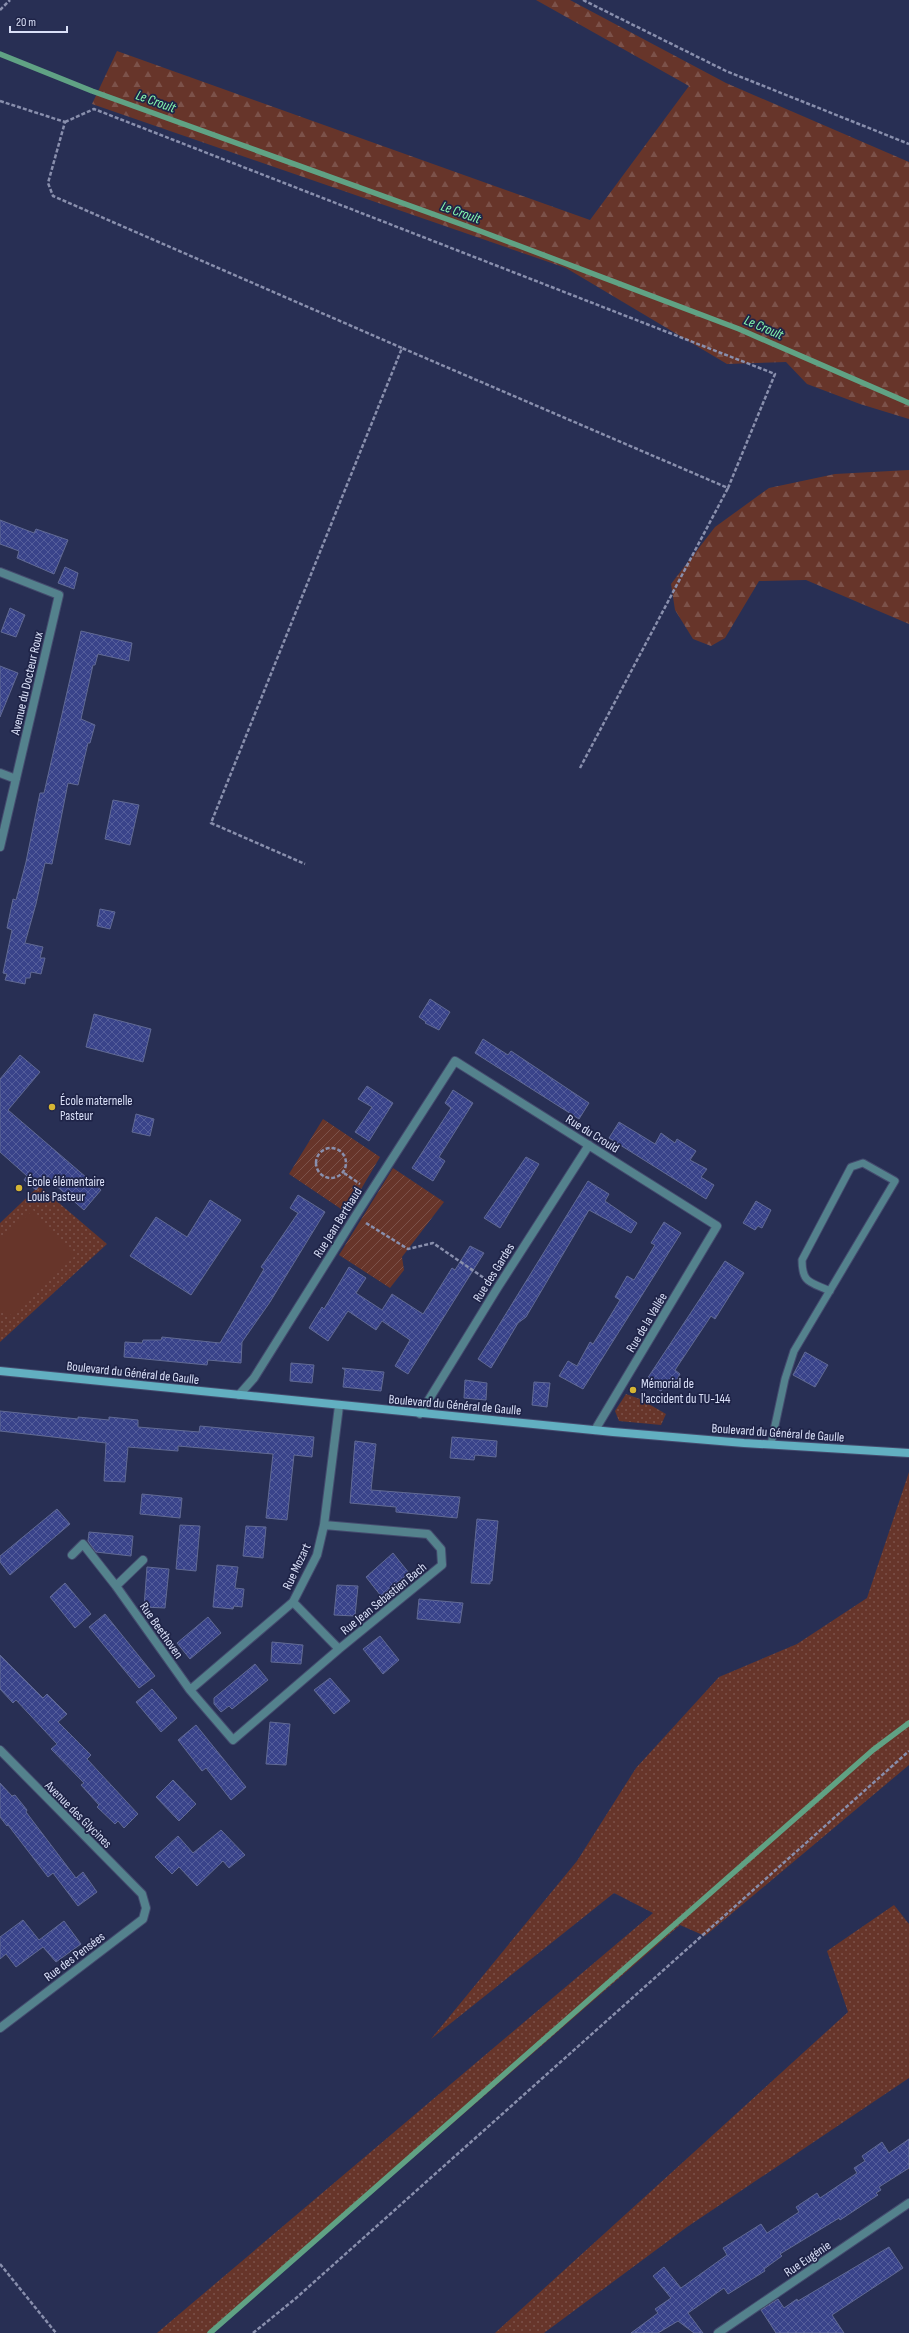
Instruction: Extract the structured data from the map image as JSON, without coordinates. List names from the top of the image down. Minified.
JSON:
{"streets":{"street":["Avenue du Docteur Roux","Rue du Crould","Rue Jean Berthaud","Rue des Gardes","Rue de la Vallée","Boulevard du Général de Gaulle","Rue Mozart","Rue Jean Sebastien Bach","Rue Beethoven","Avenue des Glycines","Rue des Pensées","Rue Eugénie"]},"crossings":[["Rue du Crould","Rue Jean Berthaud"],["Rue du Crould","Rue des Gardes"],["Rue du Crould","Rue de la Vallée"],["Rue Jean Berthaud","Boulevard du Général de Gaulle"],["Rue des Gardes","Boulevard du Général de Gaulle"],["Rue de la Vallée","Boulevard du Général de Gaulle"],["Boulevard du Général de Gaulle","Rue Mozart"],["Rue Mozart","Rue Jean Sebastien Bach"],["Rue Mozart","Rue Beethoven"],["Rue Jean Sebastien Bach","Rue Beethoven"],["Avenue des Glycines","Rue des Pensées"]],"water":["Le Croult"],"places":["École maternelle Pasteur","École élémentaire Louis Pasteur","Mémorial de l'accident du TU-144"],"scale_bar":"20 m"}
